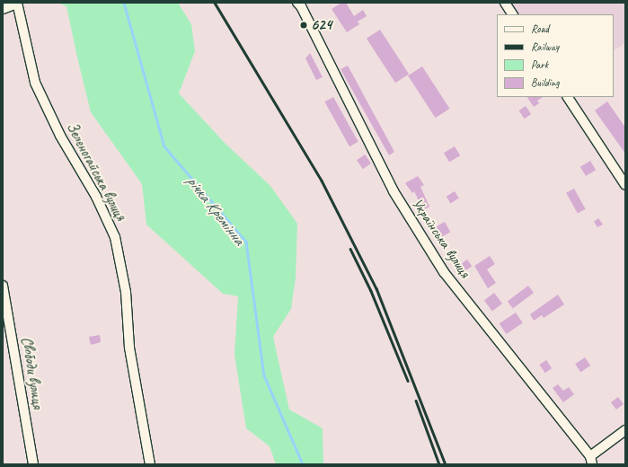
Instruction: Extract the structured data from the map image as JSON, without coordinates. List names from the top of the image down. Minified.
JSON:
{"streets":{"street":["Зеленогайська вулиця","Українська вулиця","Свободи вулиця"]},"water":["річка Кремінна"],"places":["624"],"legend":["Road","Railway","Park","Building"]}
